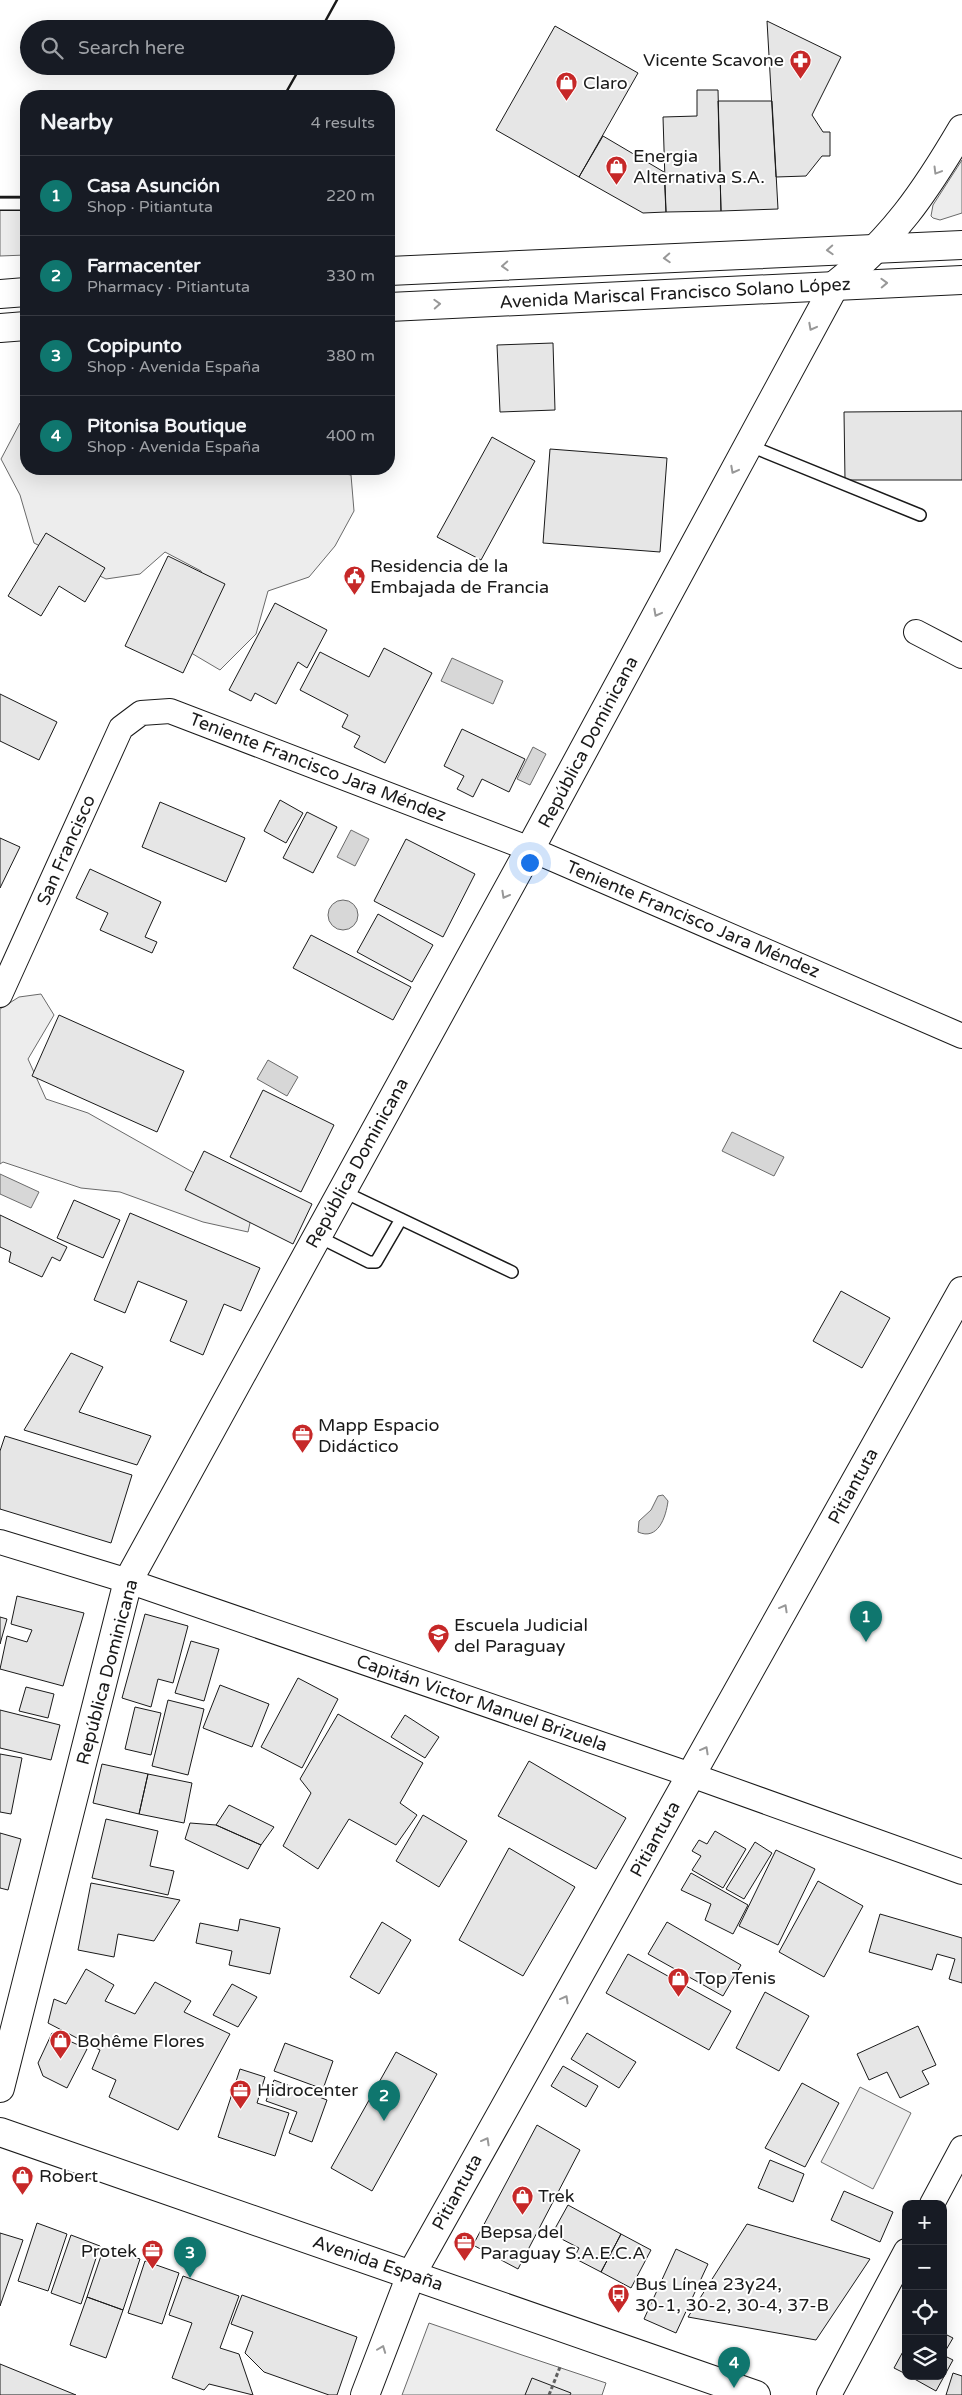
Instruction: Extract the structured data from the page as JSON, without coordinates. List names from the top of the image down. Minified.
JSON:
{"streets":{"main road":["Avenida Mariscal Francisco Solano López","República Dominicana","Pitiantuta","Avenida España"],"street":["Teniente Francisco Jara Méndez","San Francisco","Capitán Victor Manuel Brizuela"]},"crossings":[["Avenida Mariscal Francisco Solano López","República Dominicana"],["República Dominicana","Teniente Francisco Jara Méndez"],["República Dominicana","Capitán Victor Manuel Brizuela"],["Teniente Francisco Jara Méndez","San Francisco"],["Pitiantuta","Capitán Victor Manuel Brizuela"],["Pitiantuta","Avenida España"]],"one_way":["República Dominicana","Pitiantuta"],"places":{"pharmacy":["Vicente Scavone"],"shop":["Claro","Energia Alternativa S.A.","Top Tenis","Bohême Flores","Robert","Trek"],"public building":["Residencia de la Embajada de Francia"],"office":["Mapp Espacio Didáctico","Hidrocenter","Bepsa del Paraguay S.A.E.C.A","Protek"],"school or university":["Escuela Judicial del Paraguay"],"bus stop":["Bus Línea 23y24, 30-1, 30-2, 30-4, 37-B"]},"page":{"search":"Search here","heading":["Nearby","4 results"],"list":[{"mark":"1","name":"Casa Asunción","note":"Shop · Pitiantuta","value":"220 m"},{"mark":"2","name":"Farmacenter","note":"Pharmacy · Pitiantuta","value":"330 m"},{"mark":"3","name":"Copipunto","note":"Shop · Avenida España","value":"380 m"},{"mark":"4","name":"Pitonisa Boutique","note":"Shop · Avenida España","value":"400 m"}],"pins":["1","2","3","4"],"map_buttons":["+","−"]}}
